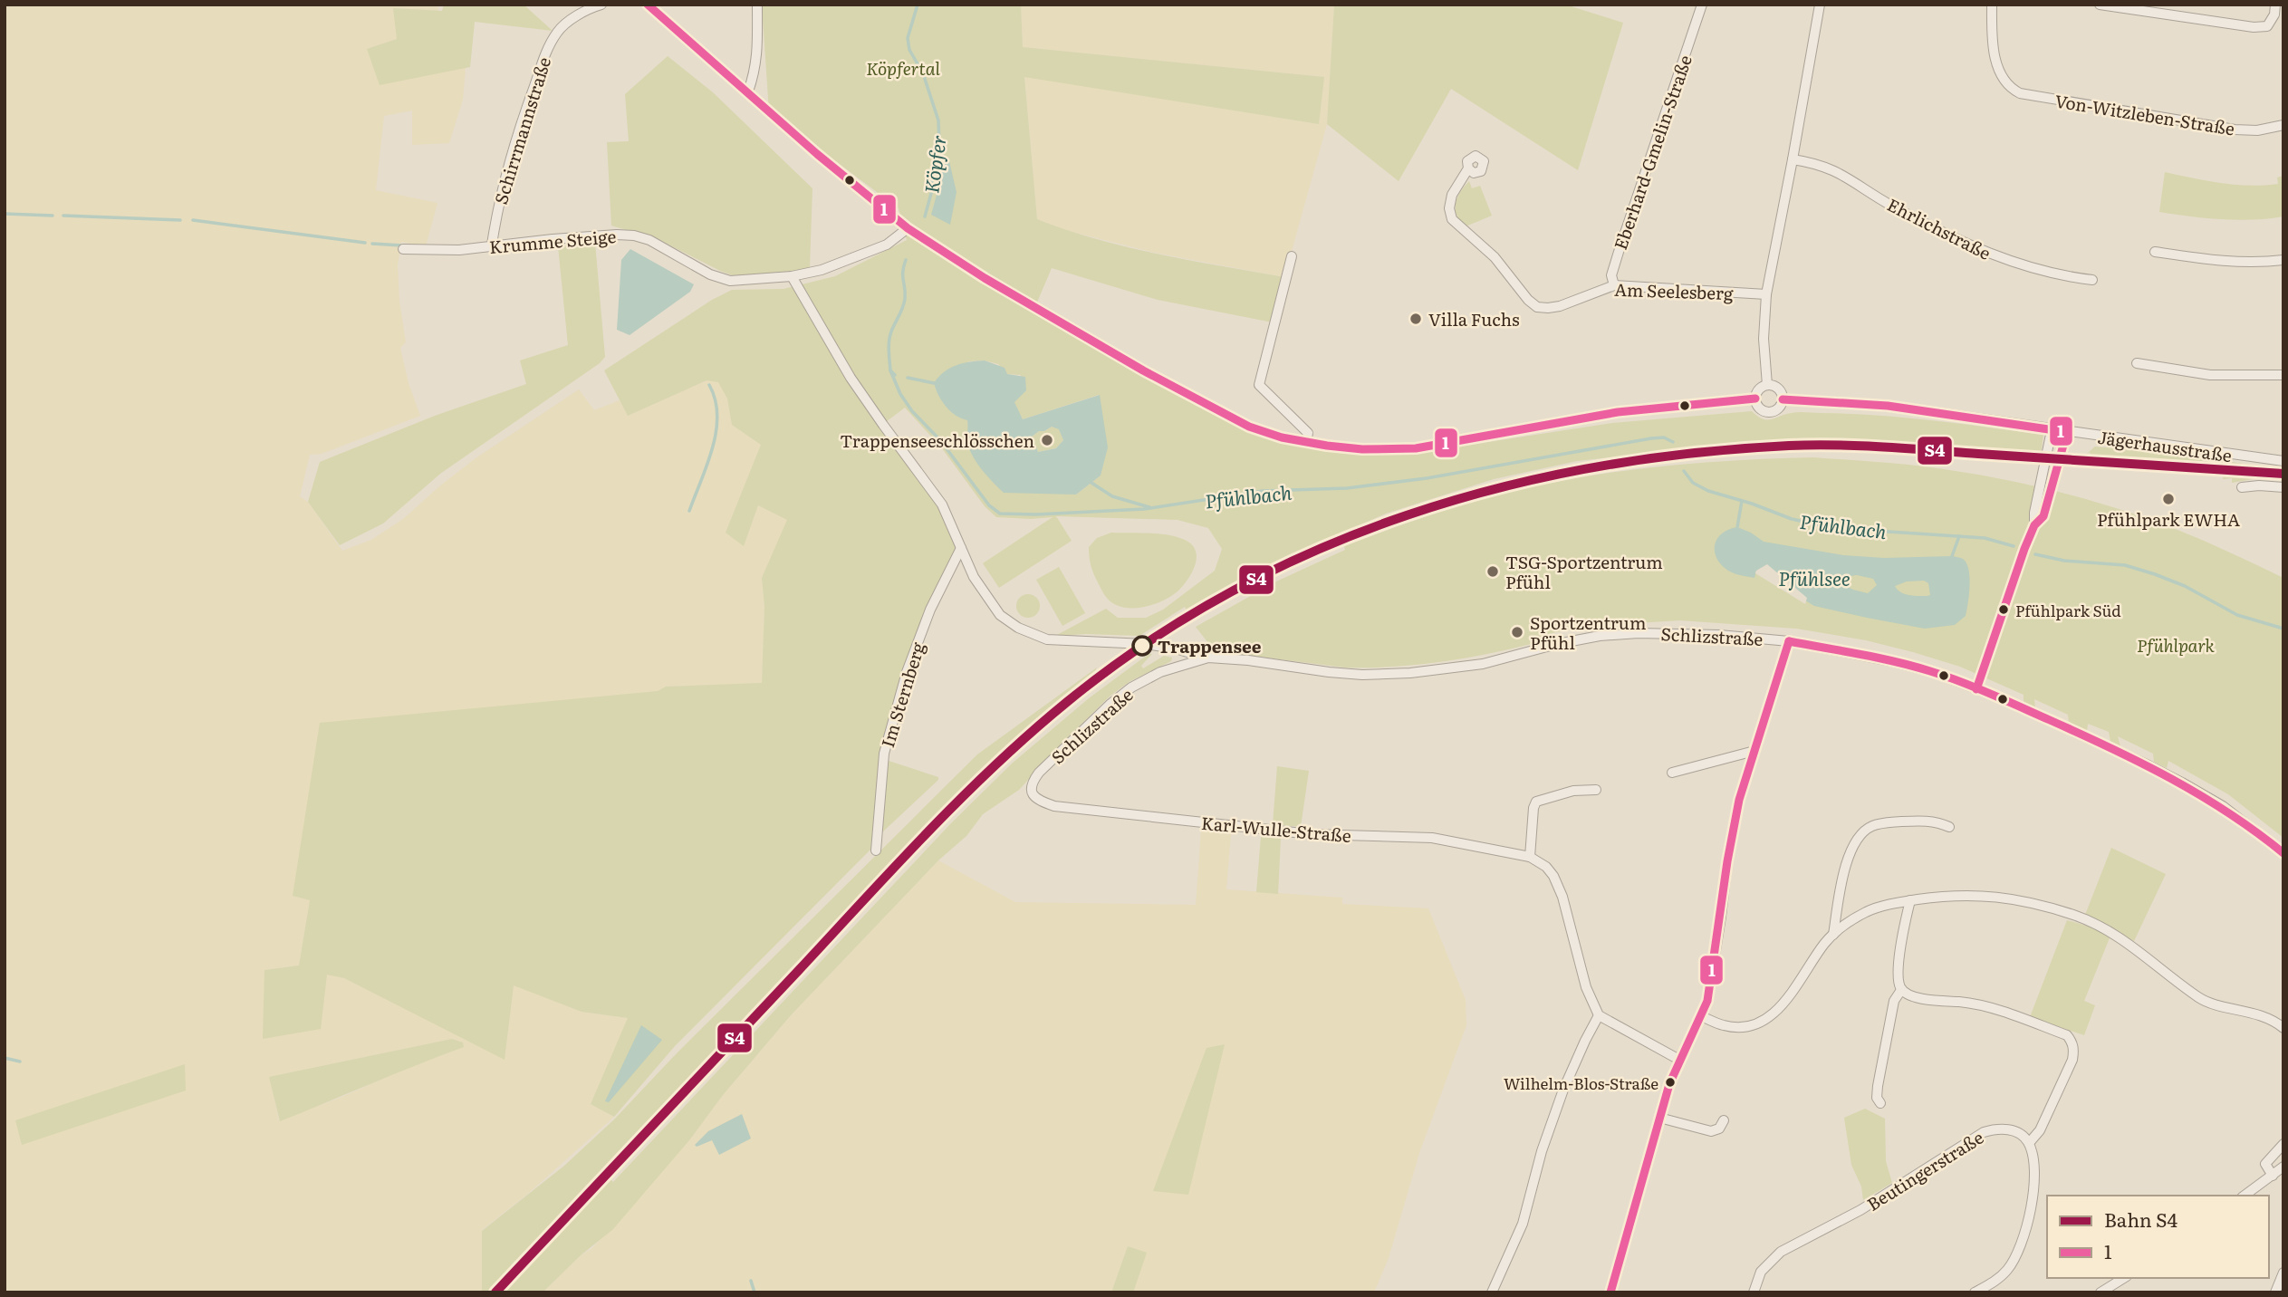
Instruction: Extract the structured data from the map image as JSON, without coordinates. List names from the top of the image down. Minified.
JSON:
{"streets":{"street":["Von-Witzleben-Straße","Schirrmannstraße","Eberhard-Gmelin-Straße","Ehrlichstraße","Krumme Steige","Am Seelesberg","Jägerhausstraße","Schlizstraße","Im Sternberg","Karl-Wulle-Straße","Beutingerstraße"]},"crossings":[["Schirrmannstraße","Krumme Steige"],["Eberhard-Gmelin-Straße","Am Seelesberg"],["Schlizstraße","Karl-Wulle-Straße"]],"water":["Köpfer","Pfühlbach","Pfühlsee"],"parks":["Köpfertal","Pfühlpark"],"places":["Villa Fuchs","Trappenseeschlösschen","Pfühlpark EWHA","TSG-Sportzentrum Pfühl","Pfühlpark Süd","Sportzentrum Pfühl","Trappensee","Wilhelm-Blos-Straße"],"lines":["transit line 1","rail line S4"],"legend":["Bahn S4","1"]}
